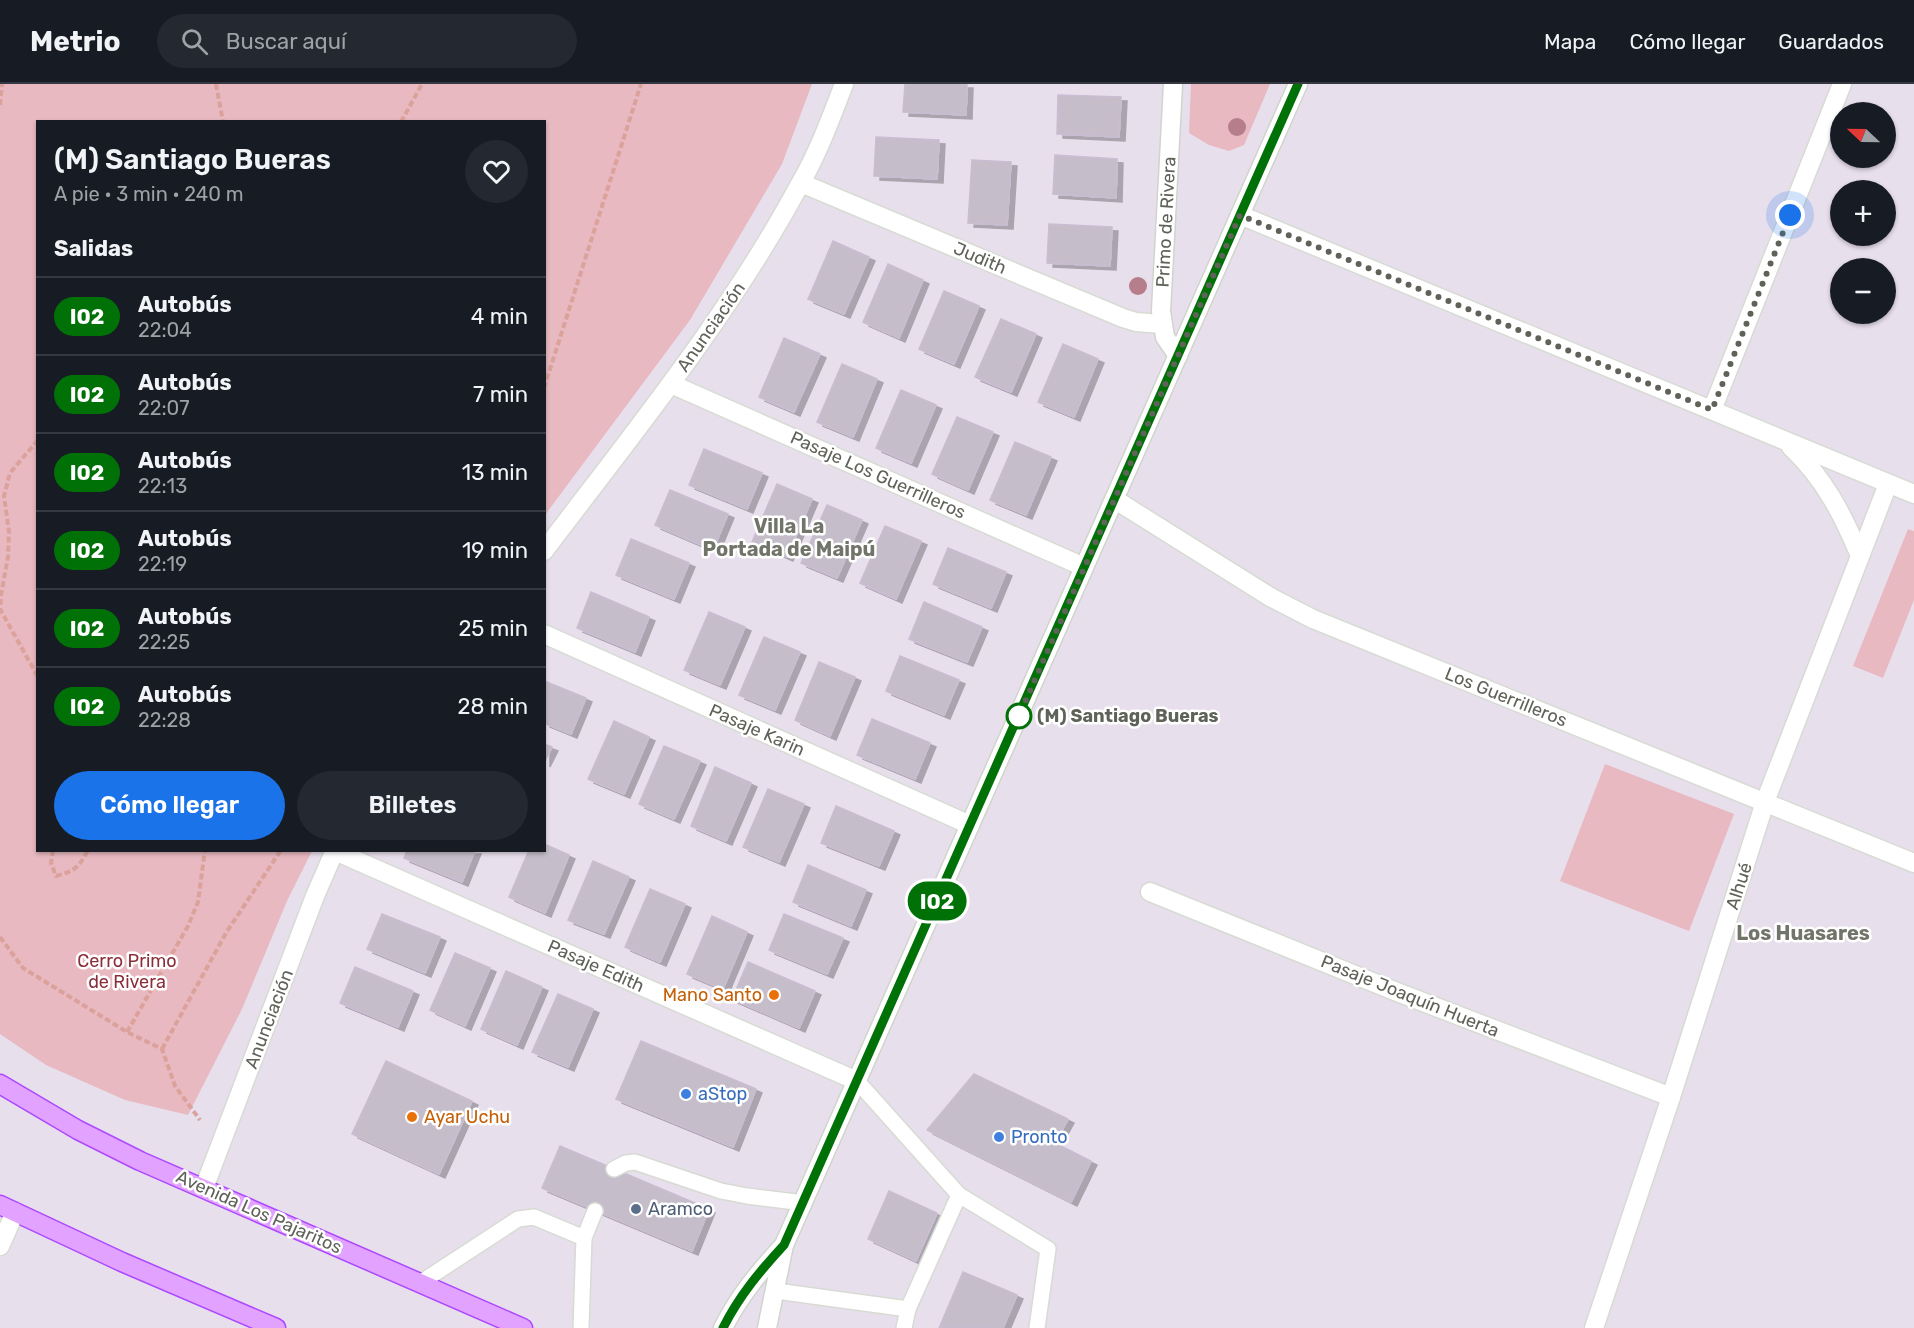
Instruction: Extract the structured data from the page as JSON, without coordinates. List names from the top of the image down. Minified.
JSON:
{"streets":{"main road":["Avenida Los Pajaritos"],"street":["Primo de Rivera","Judith","Anunciación","Pasaje Los Guerrilleros","Los Guerrilleros","Pasaje Karin","Alhué","Pasaje Edith","Pasaje Joaquín Huerta"]},"crossings":[["Primo de Rivera","Judith"],["Judith","Anunciación"],["Anunciación","Pasaje Los Guerrilleros"],["Anunciación","Avenida Los Pajaritos"],["Los Guerrilleros","Alhué"],["Alhué","Pasaje Joaquín Huerta"]],"districts":["Villa La Portada de Maipú","Los Huasares"],"parks":["Cerro Primo de Rivera"],"places":["(M) Santiago Bueras","Mano Santo","aStop","Ayar Uchu","Pronto","Aramco"],"lines":["bus line I02"],"north":"left","page":{"header":"Metrio","search":"Buscar aquí","nav":["Mapa","Cómo llegar","Guardados"],"on_map":"I02","map_buttons":["+","−"],"heading":[["(M) Santiago Bueras","A pie · 3 min · 240 m"],"Salidas"],"list":[{"mark":"I02","name":"Autobús","note":"22:04","value":"4 min"},{"mark":"I02","name":"Autobús","note":"22:07","value":"7 min"},{"mark":"I02","name":"Autobús","note":"22:13","value":"13 min"},{"mark":"I02","name":"Autobús","note":"22:19","value":"19 min"},{"mark":"I02","name":"Autobús","note":"22:25","value":"25 min"},{"mark":"I02","name":"Autobús","note":"22:28","value":"28 min"}],"buttons":["Cómo llegar","Billetes"]}}
